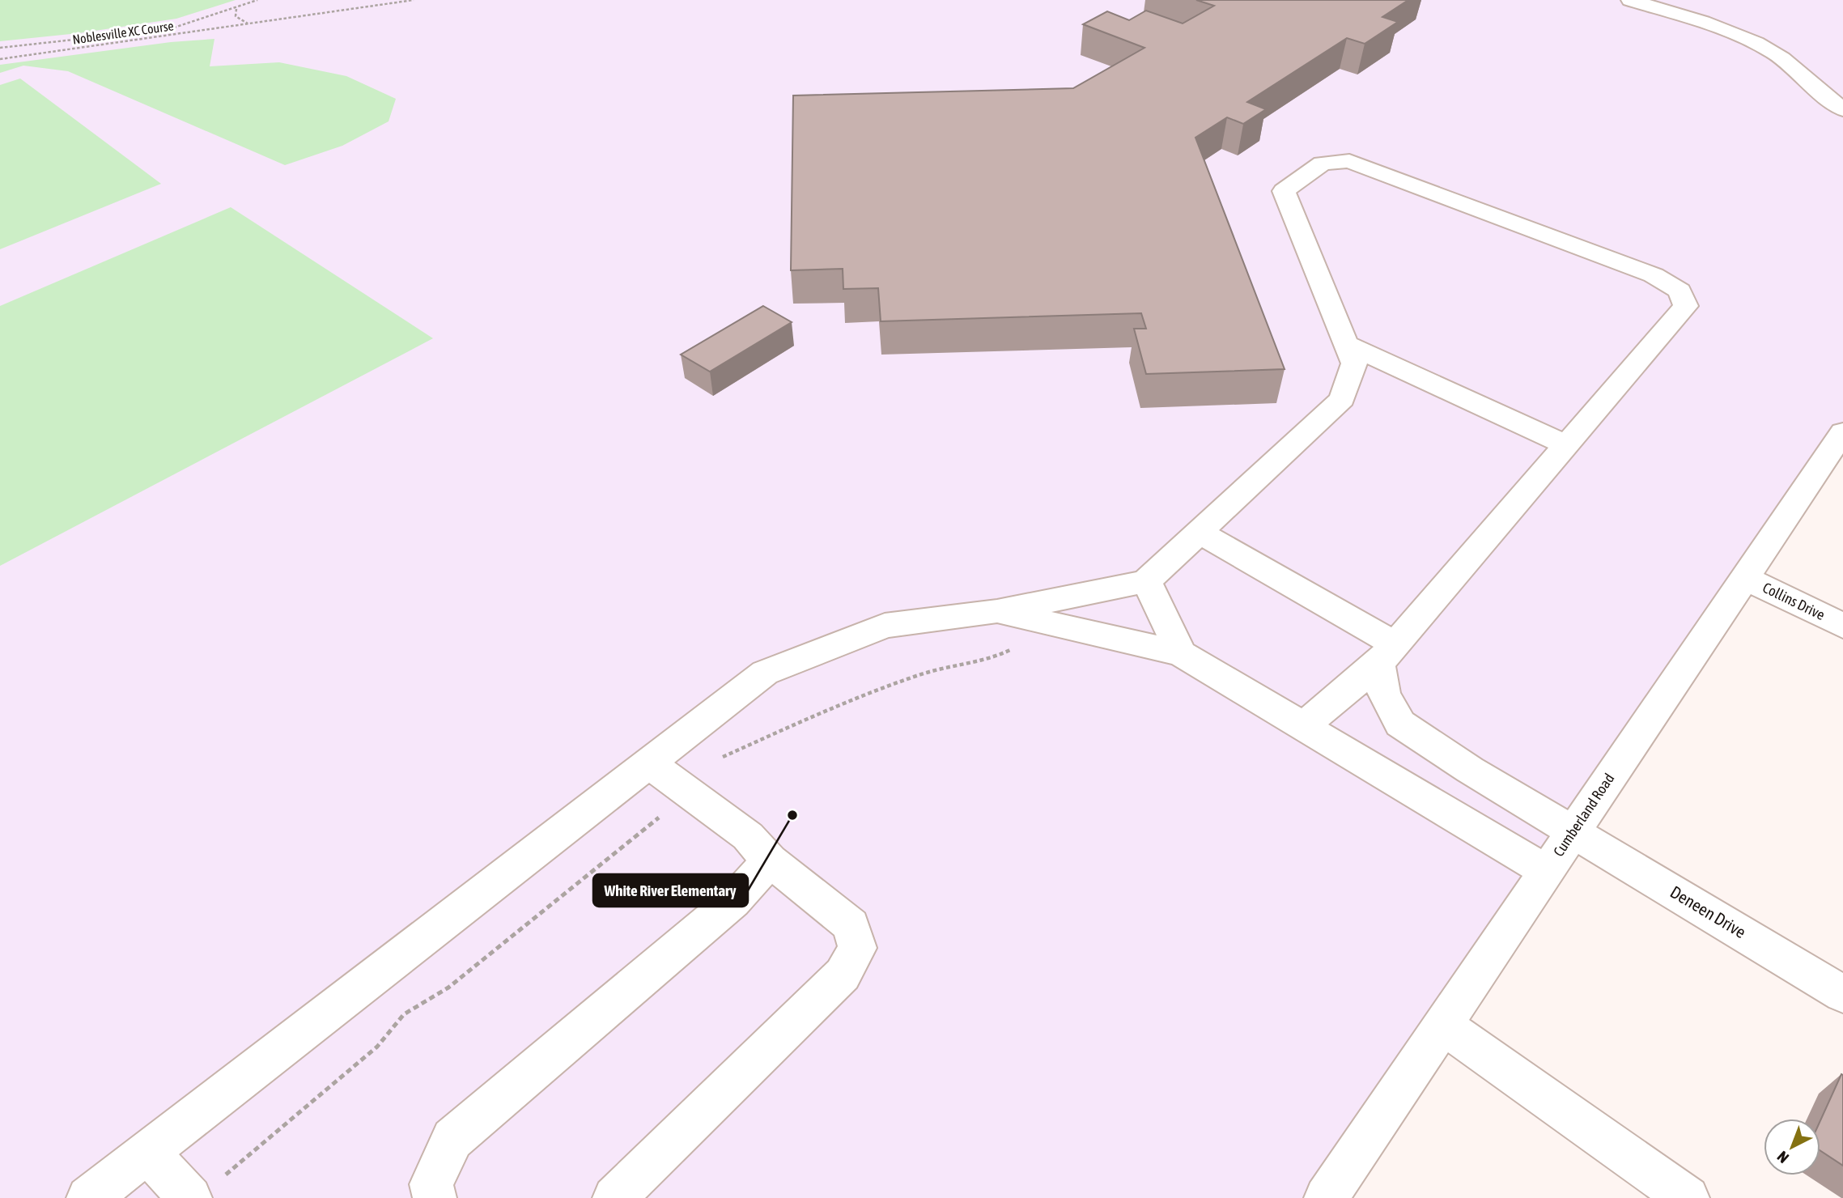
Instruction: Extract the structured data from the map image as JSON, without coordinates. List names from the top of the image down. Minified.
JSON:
{"streets":{"street":["Collins Drive","Cumberland Road","Deneen Drive"],"path":["Noblesville XC Course"]},"crossings":[["Collins Drive","Cumberland Road"],["Cumberland Road","Deneen Drive"]],"places":["White River Elementary"],"north":"bottom left"}
